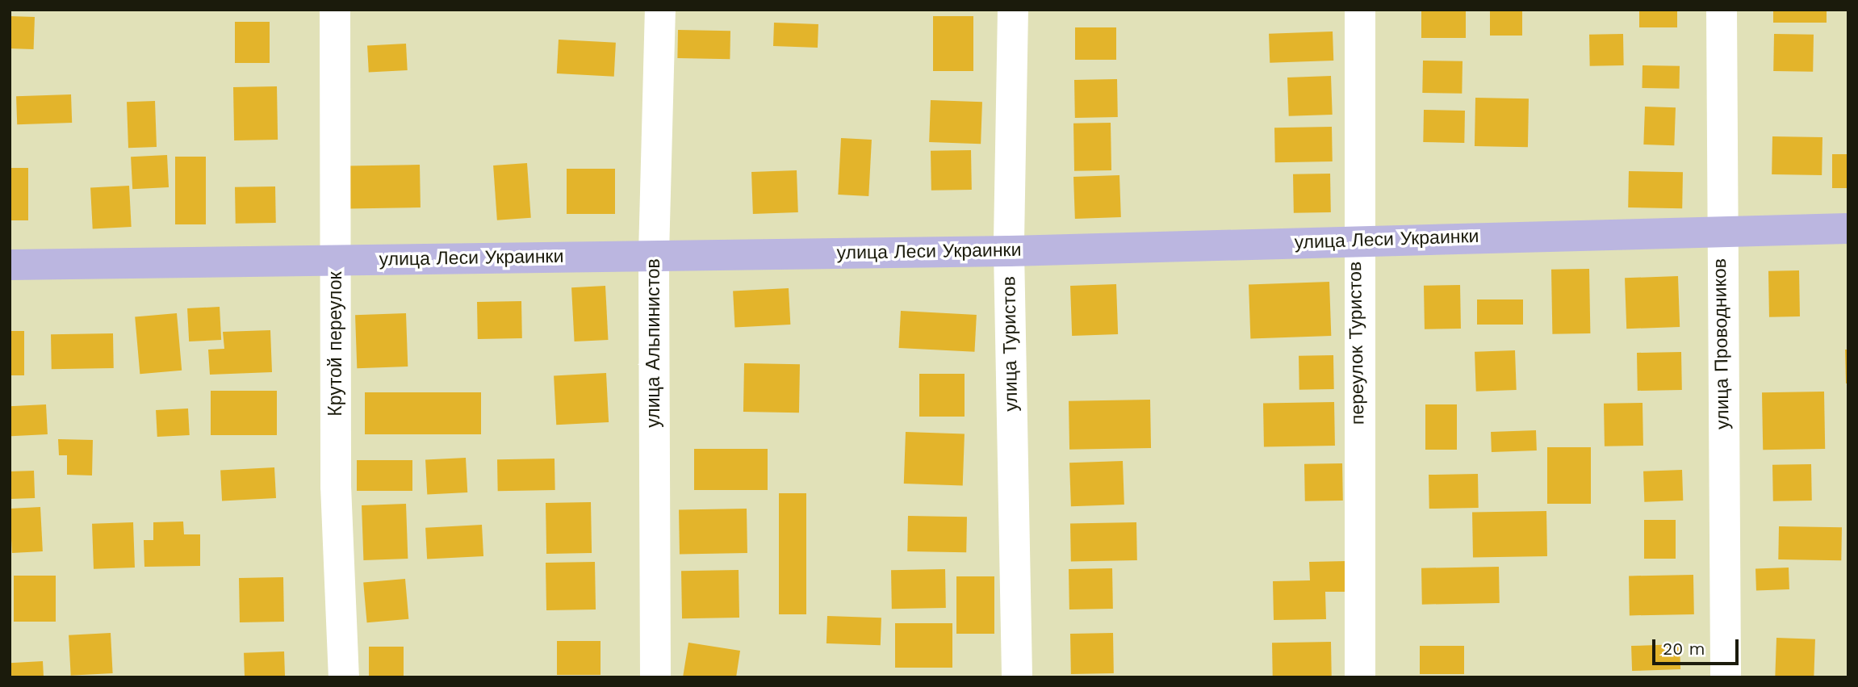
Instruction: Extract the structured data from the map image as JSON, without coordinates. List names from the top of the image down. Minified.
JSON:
{"streets":{"main road":["улица Леси Украинки"],"street":["улица Альпинистов","переулок Туристов","Крутой переулок","улица Туристов","улица Проводников"]},"crossings":[["улица Леси Украинки","улица Альпинистов"],["улица Леси Украинки","переулок Туристов"],["улица Леси Украинки","Крутой переулок"],["улица Леси Украинки","улица Туристов"],["улица Леси Украинки","улица Проводников"]],"scale_bar":"20 m"}
